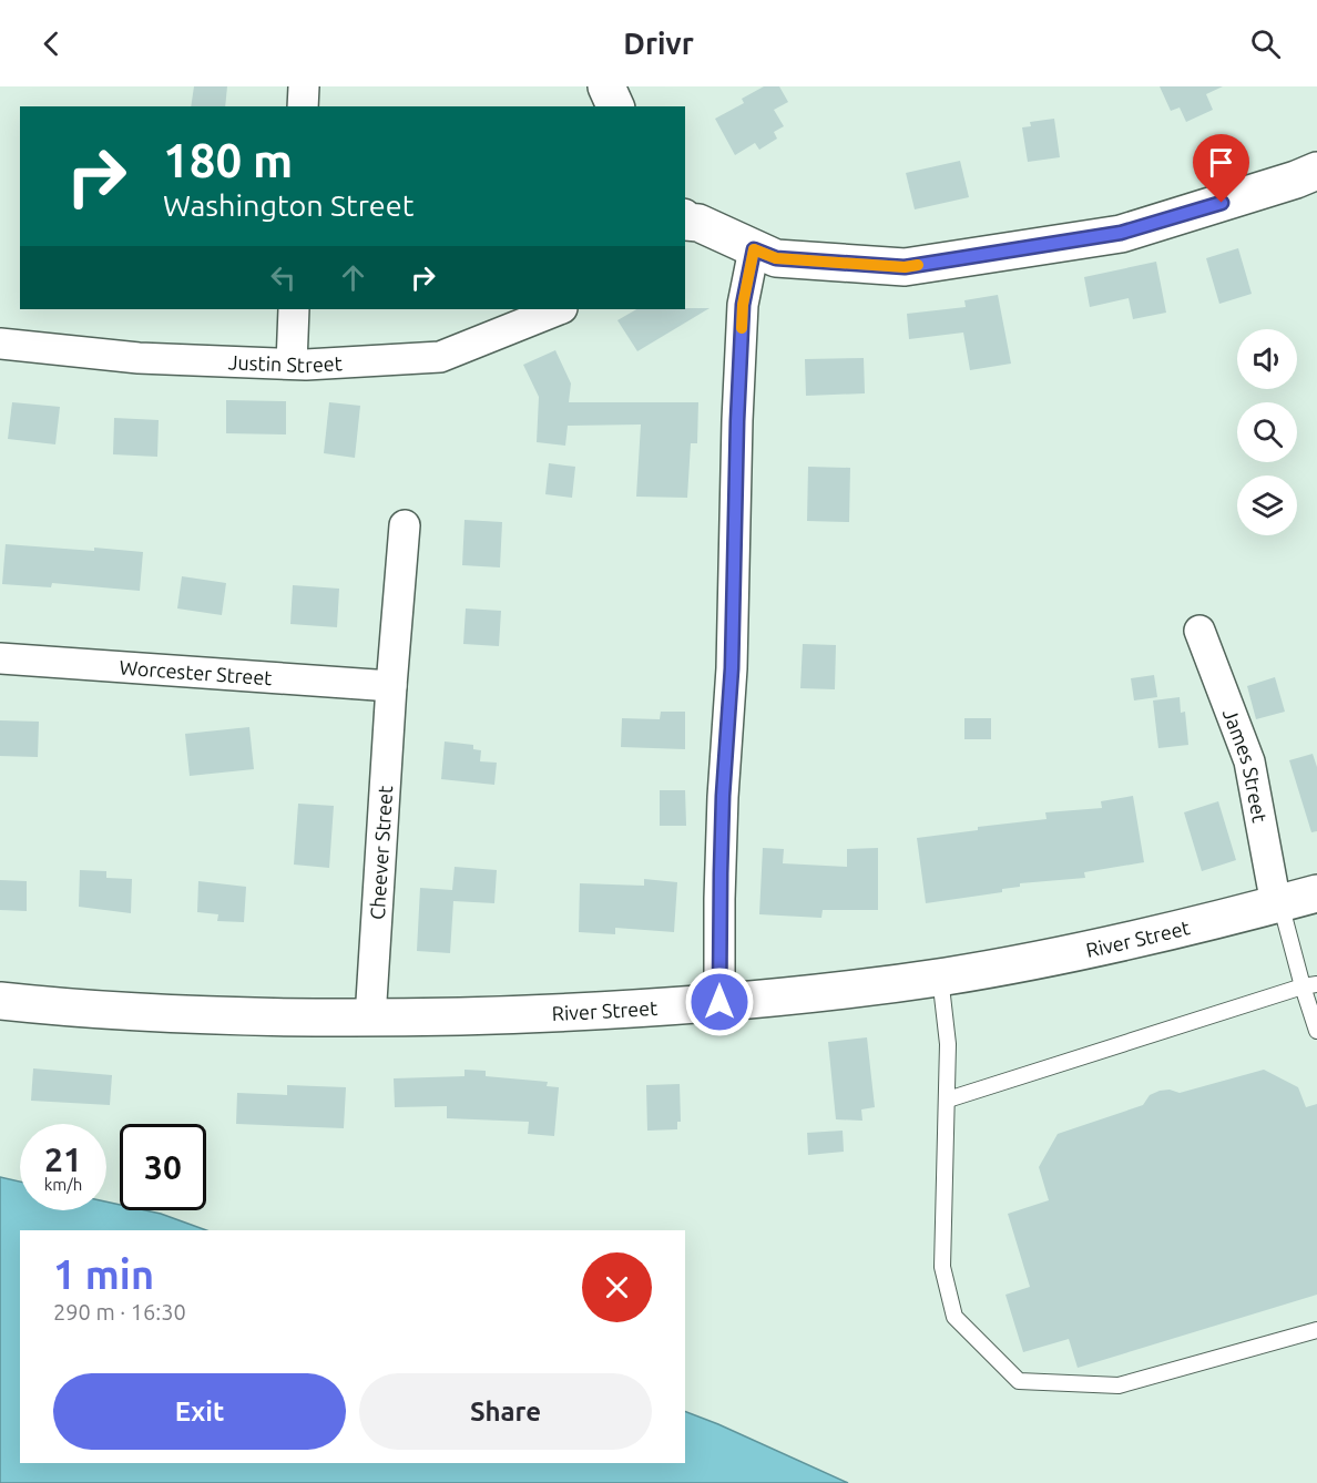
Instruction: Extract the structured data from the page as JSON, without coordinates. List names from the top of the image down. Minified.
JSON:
{"streets":{"main road":["River Street"],"street":["Justin Street","Worcester Street","James Street","Cheever Street"]},"crossings":[["Worcester Street","Cheever Street"],["James Street","River Street"],["Cheever Street","River Street"]],"page":{"header":"Drivr","turn":["180 m","Washington Street"],"speed":"21 km/h","limit":"30","heading":["1 min","290 m · 16:30"],"buttons":["Exit","Share"]}}
